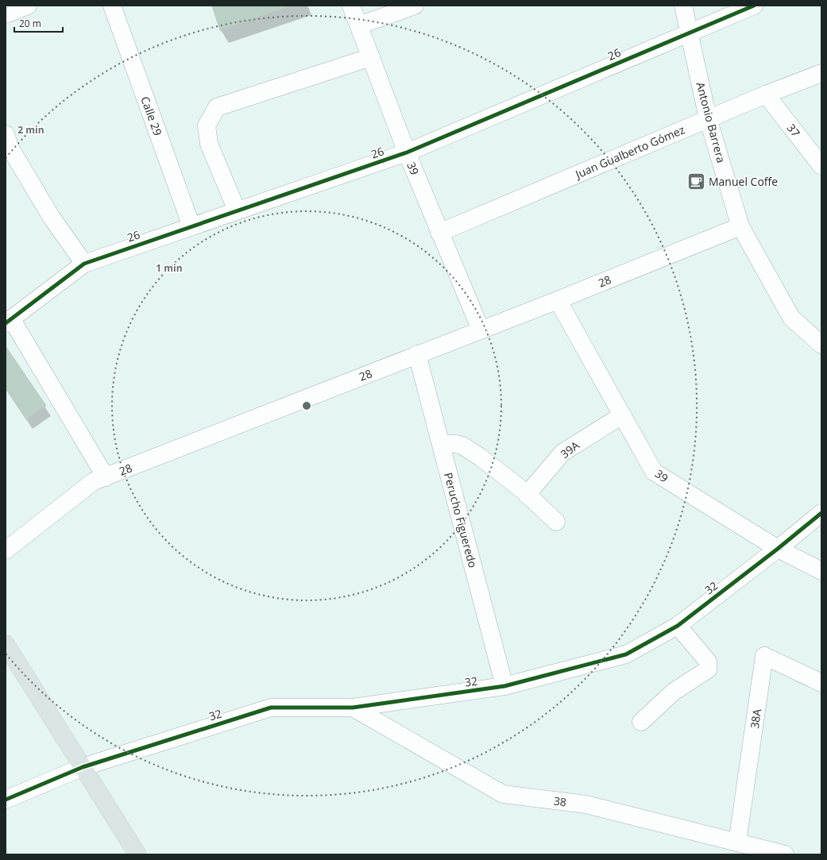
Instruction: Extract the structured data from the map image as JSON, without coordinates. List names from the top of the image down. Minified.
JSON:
{"streets":{"street":["26","Calle 29","Antonio Barrera","37","Juan Gualberto Gómez","39","28","39A","Perucho Figueredo","32","38A","38"]},"crossings":[["26","Calle 29"],["26","Antonio Barrera"],["26","39"],["Antonio Barrera","Juan Gualberto Gómez"],["Antonio Barrera","28"],["37","Juan Gualberto Gómez"],["Juan Gualberto Gómez","39"],["39","28"],["39","39A"],["39","32"],["28","Perucho Figueredo"],["Perucho Figueredo","32"],["32","38"],["38A","38"]],"places":{"cafe":["Manuel Coffe"]},"scale_bar":"20 m","rings":["2 min","1 min"]}
